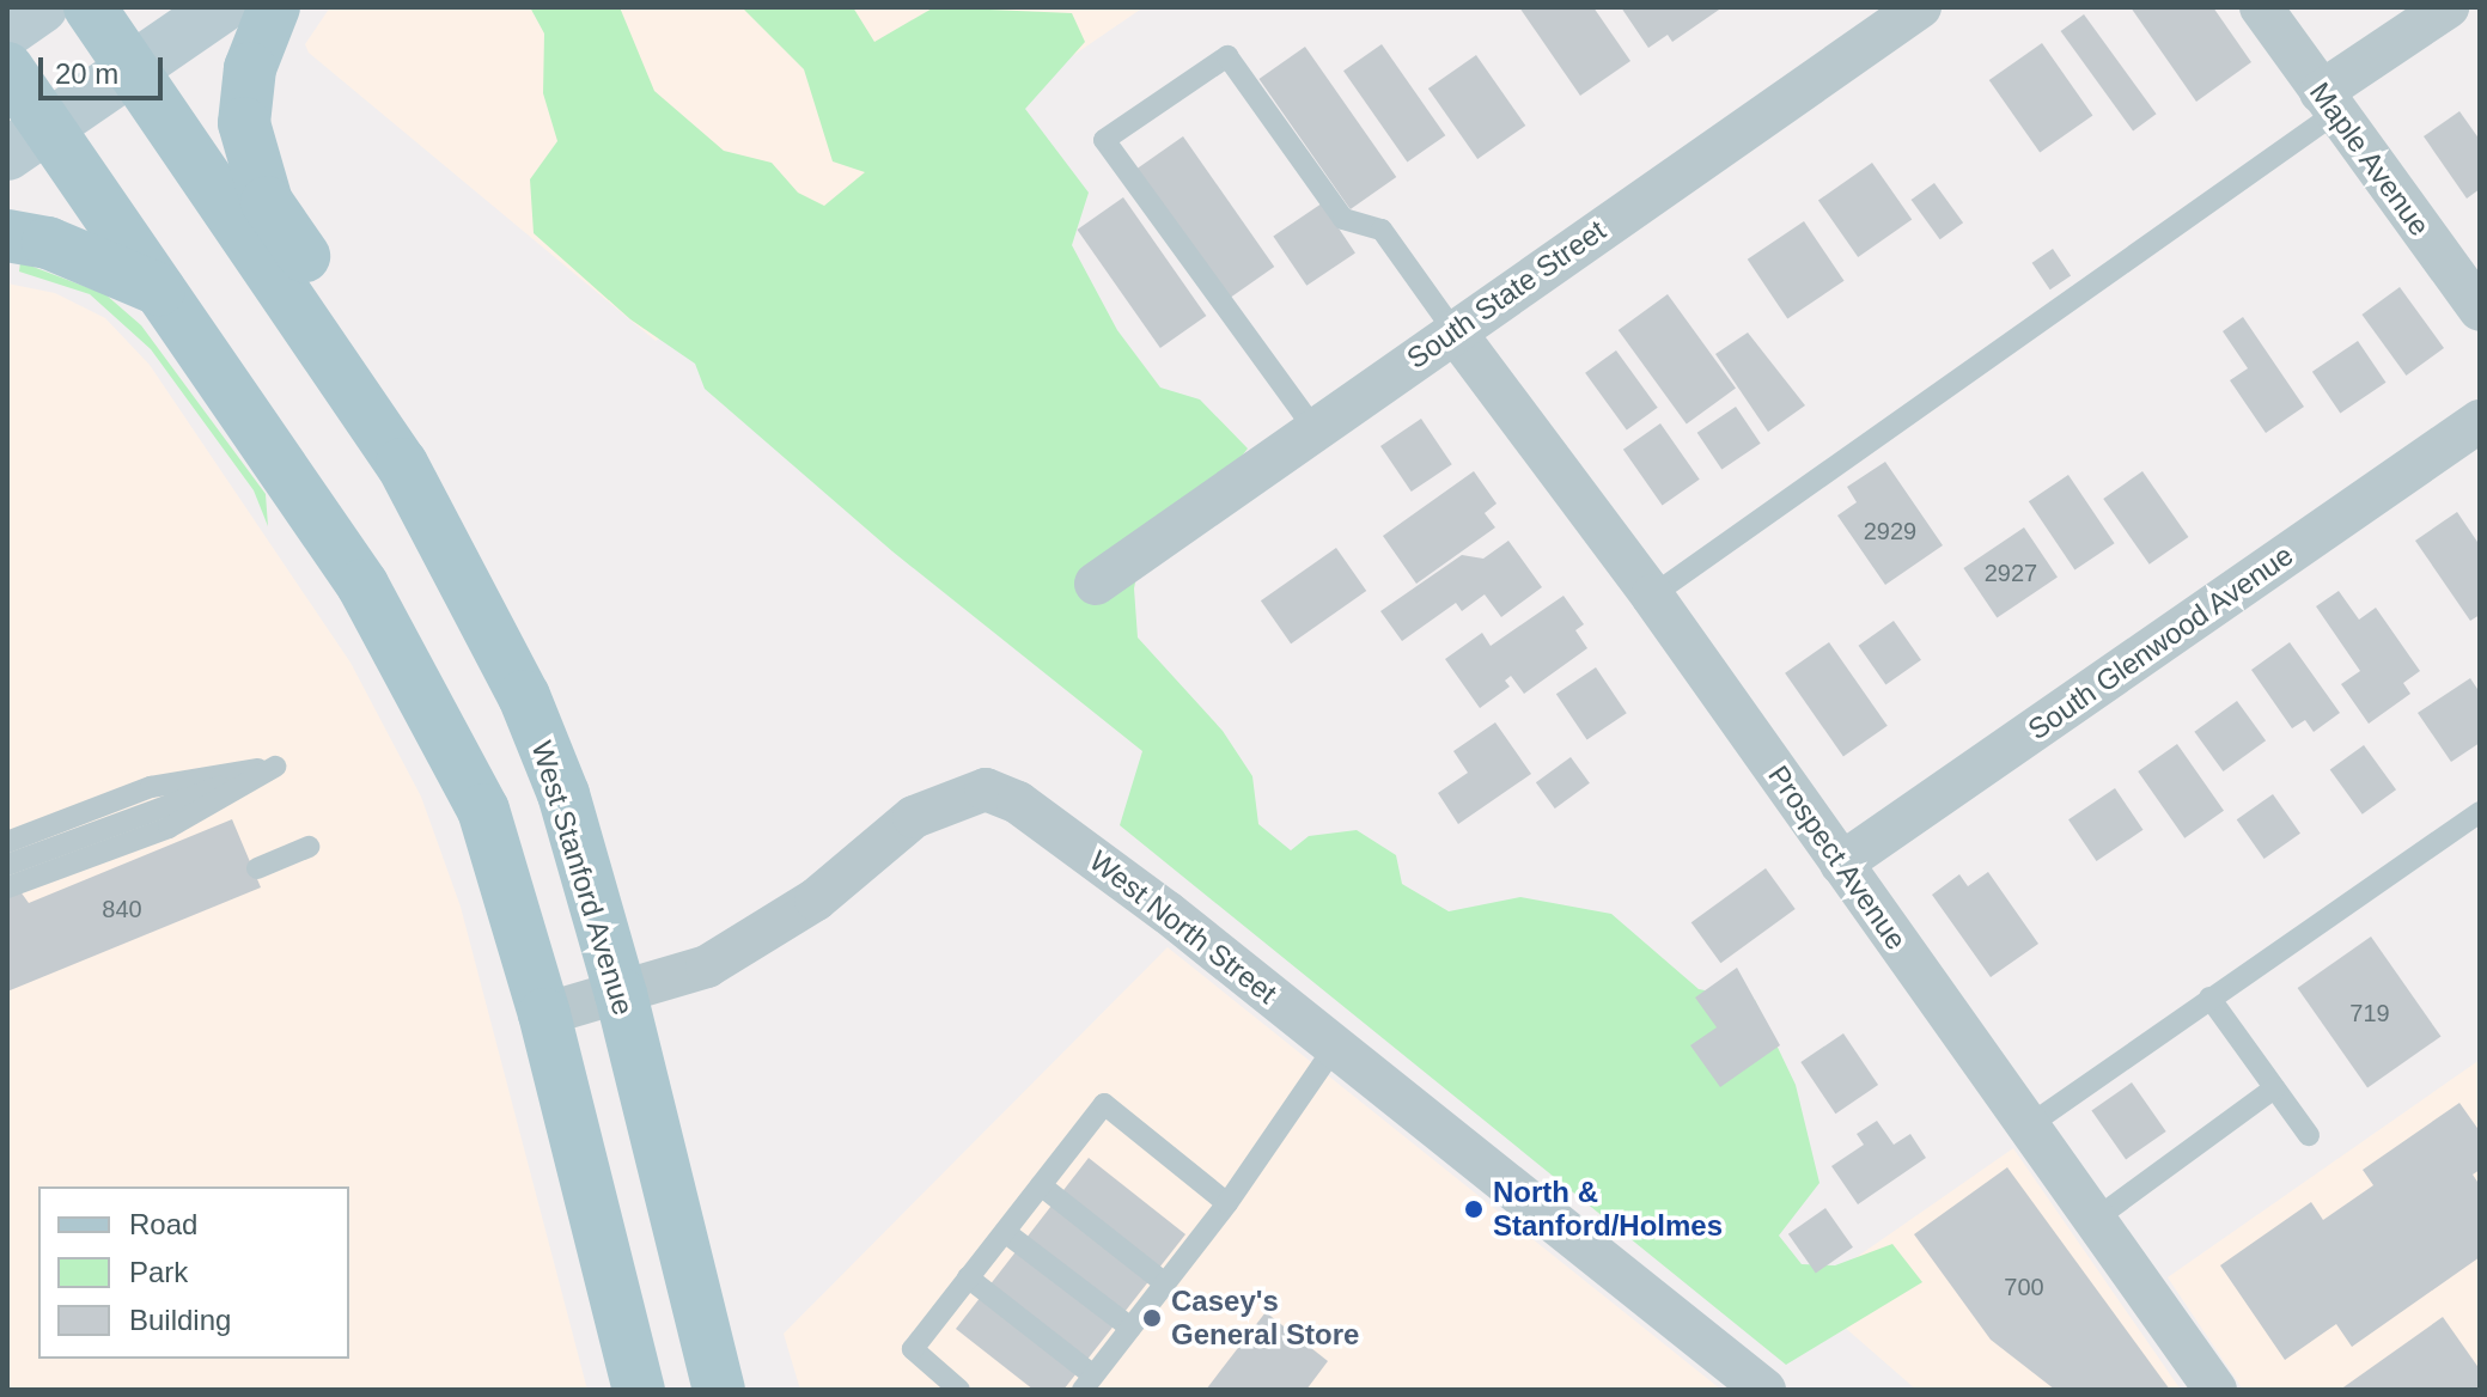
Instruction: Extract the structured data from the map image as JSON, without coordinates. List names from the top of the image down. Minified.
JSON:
{"streets":{"main road":["West Stanford Avenue"],"street":["Maple Avenue","South State Street","South Glenwood Avenue","Prospect Avenue","West North Street"]},"crossings":[["South State Street","Prospect Avenue"],["South Glenwood Avenue","Prospect Avenue"],["West Stanford Avenue","West North Street"]],"places":["North & Stanford/Holmes","Casey's General Store"],"house_numbers":["2929","2927","840","719","700"],"legend":["Road","Park","Building"],"scale_bar":"20 m"}
